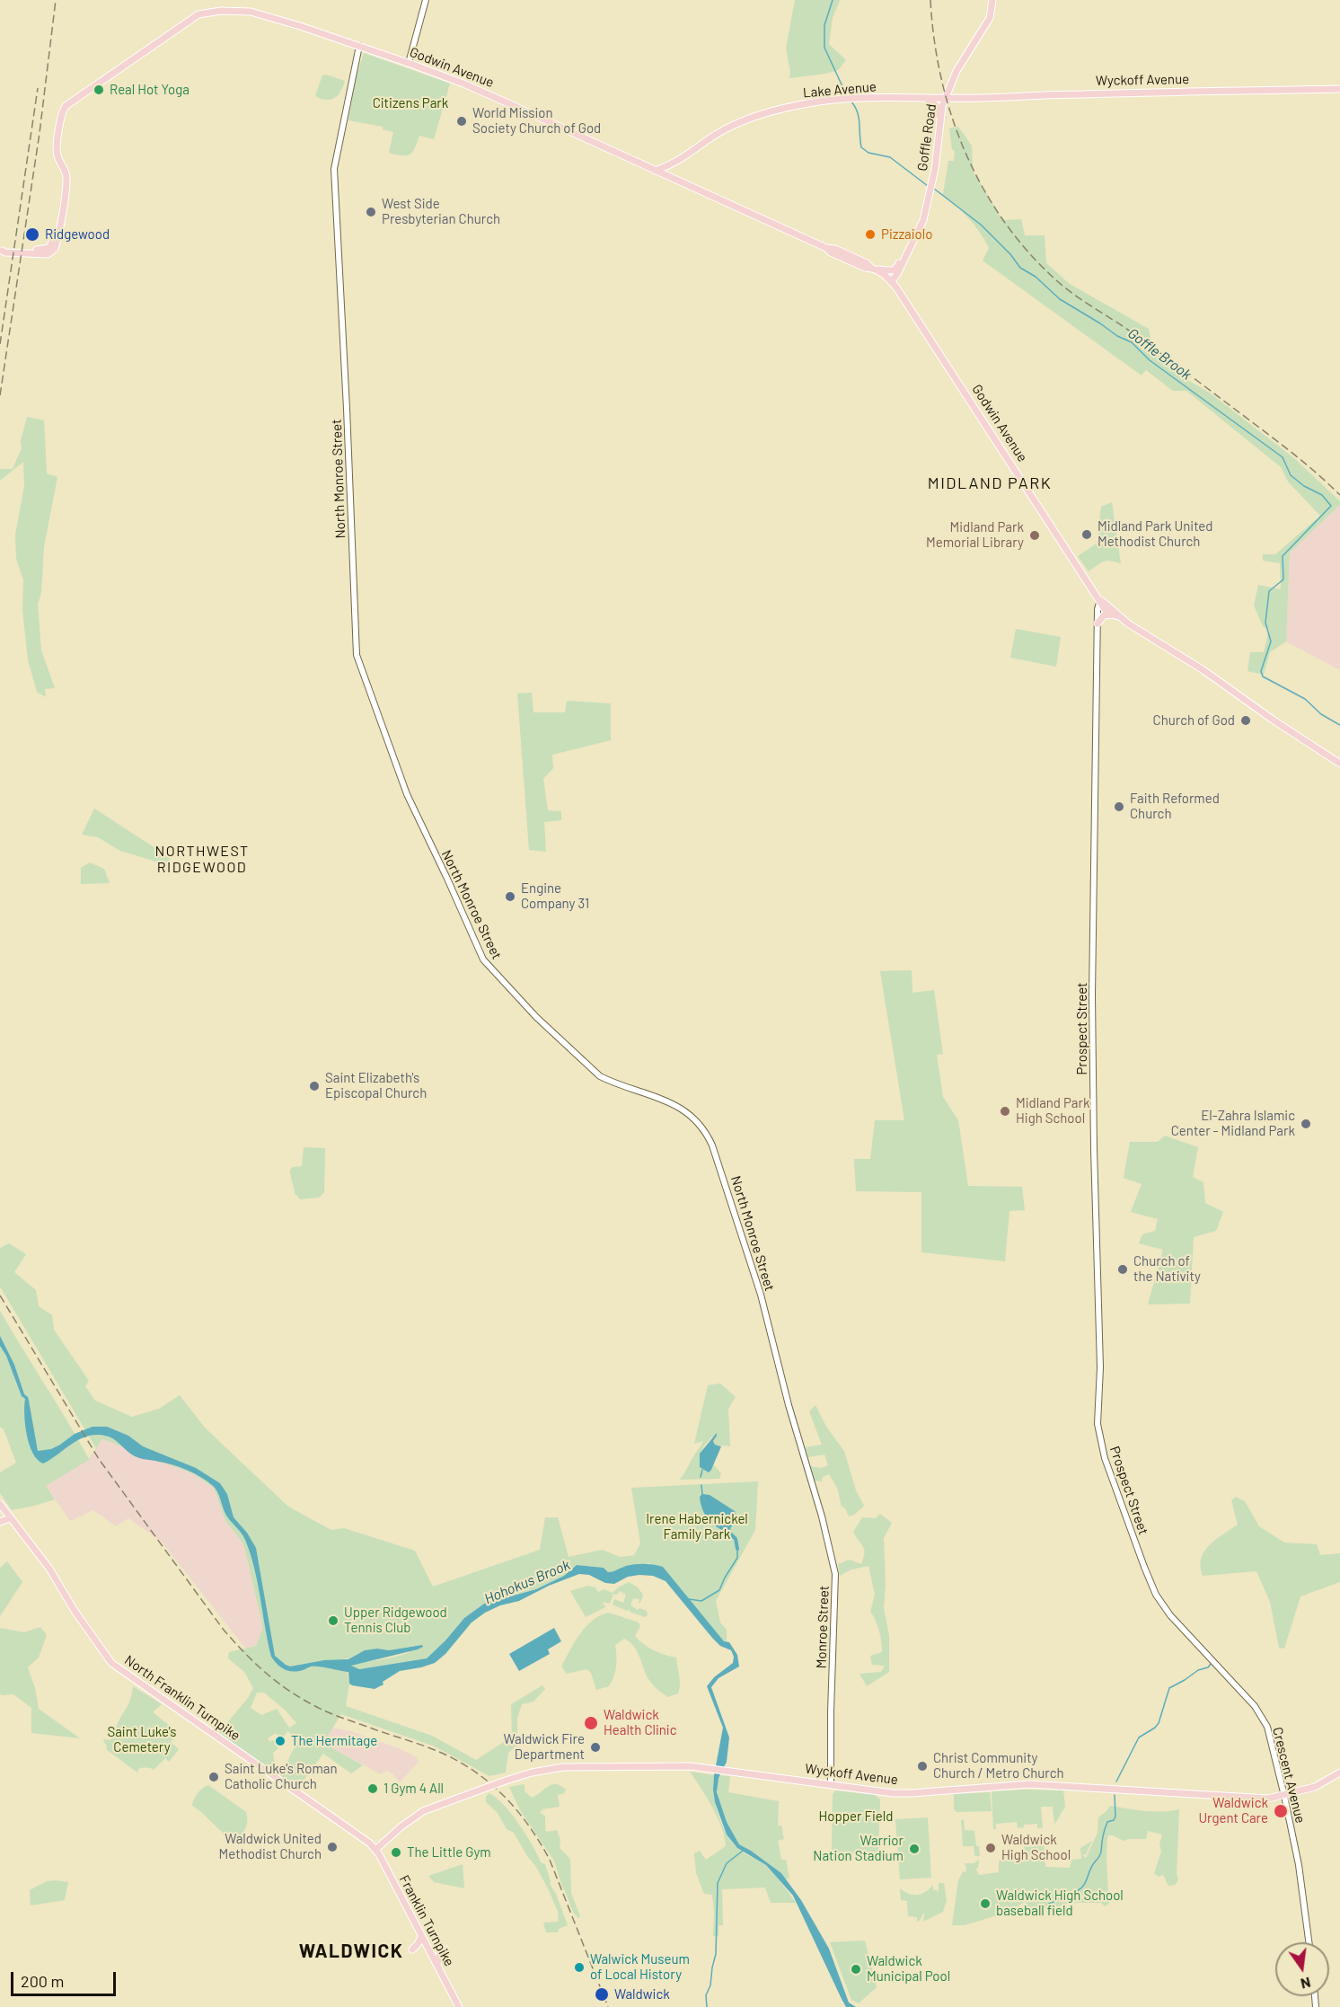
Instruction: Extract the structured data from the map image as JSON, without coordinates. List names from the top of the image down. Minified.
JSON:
{"streets":{"main road":["Godwin Avenue","Wyckoff Avenue","Lake Avenue","Goffle Road","North Monroe Street","Prospect Street","Monroe Street","North Franklin Turnpike","Crescent Avenue","Franklin Turnpike"]},"crossings":[["Godwin Avenue","Lake Avenue"],["Godwin Avenue","Goffle Road"],["Godwin Avenue","North Monroe Street"],["Godwin Avenue","Prospect Street"],["Wyckoff Avenue","Lake Avenue"],["Wyckoff Avenue","Goffle Road"],["Wyckoff Avenue","Monroe Street"],["Wyckoff Avenue","Crescent Avenue"],["Wyckoff Avenue","Franklin Turnpike"],["Lake Avenue","Goffle Road"],["North Monroe Street","Monroe Street"],["Prospect Street","Crescent Avenue"],["North Franklin Turnpike","Franklin Turnpike"]],"districts":["MIDLAND PARK","NORTHWEST RIDGEWOOD","WALDWICK"],"water":["Goffle Brook","Hohokus Brook"],"parks":["Citizens Park","Irene Habernickel Family Park","Saint Luke's Cemetery","Hopper Field"],"places":["Real Hot Yoga","World Mission Society Church of God","West Side Presbyterian Church","Ridgewood","Pizzaiolo","Midland Park United Methodist Church","Midland Park Memorial Library","Church of God","Faith Reformed Church","Engine Company 31","Saint Elizabeth's Episcopal Church","Midland Park High School","El-Zahra Islamic Center - Midland Park","Church of the Nativity","Upper Ridgewood Tennis Club","Waldwick Health Clinic","The Hermitage","Waldwick Fire Department","Christ Community Church / Metro Church","Saint Luke's Roman Catholic Church","1 Gym 4 All","Waldwick Urgent Care","Waldwick United Methodist Church","Waldwick High School","Warrior Nation Stadium","The Little Gym","Waldwick High School baseball field","Walwick Museum of Local History","Waldwick Municipal Pool","Waldwick"],"scale_bar":"200 m","north":"bottom"}
